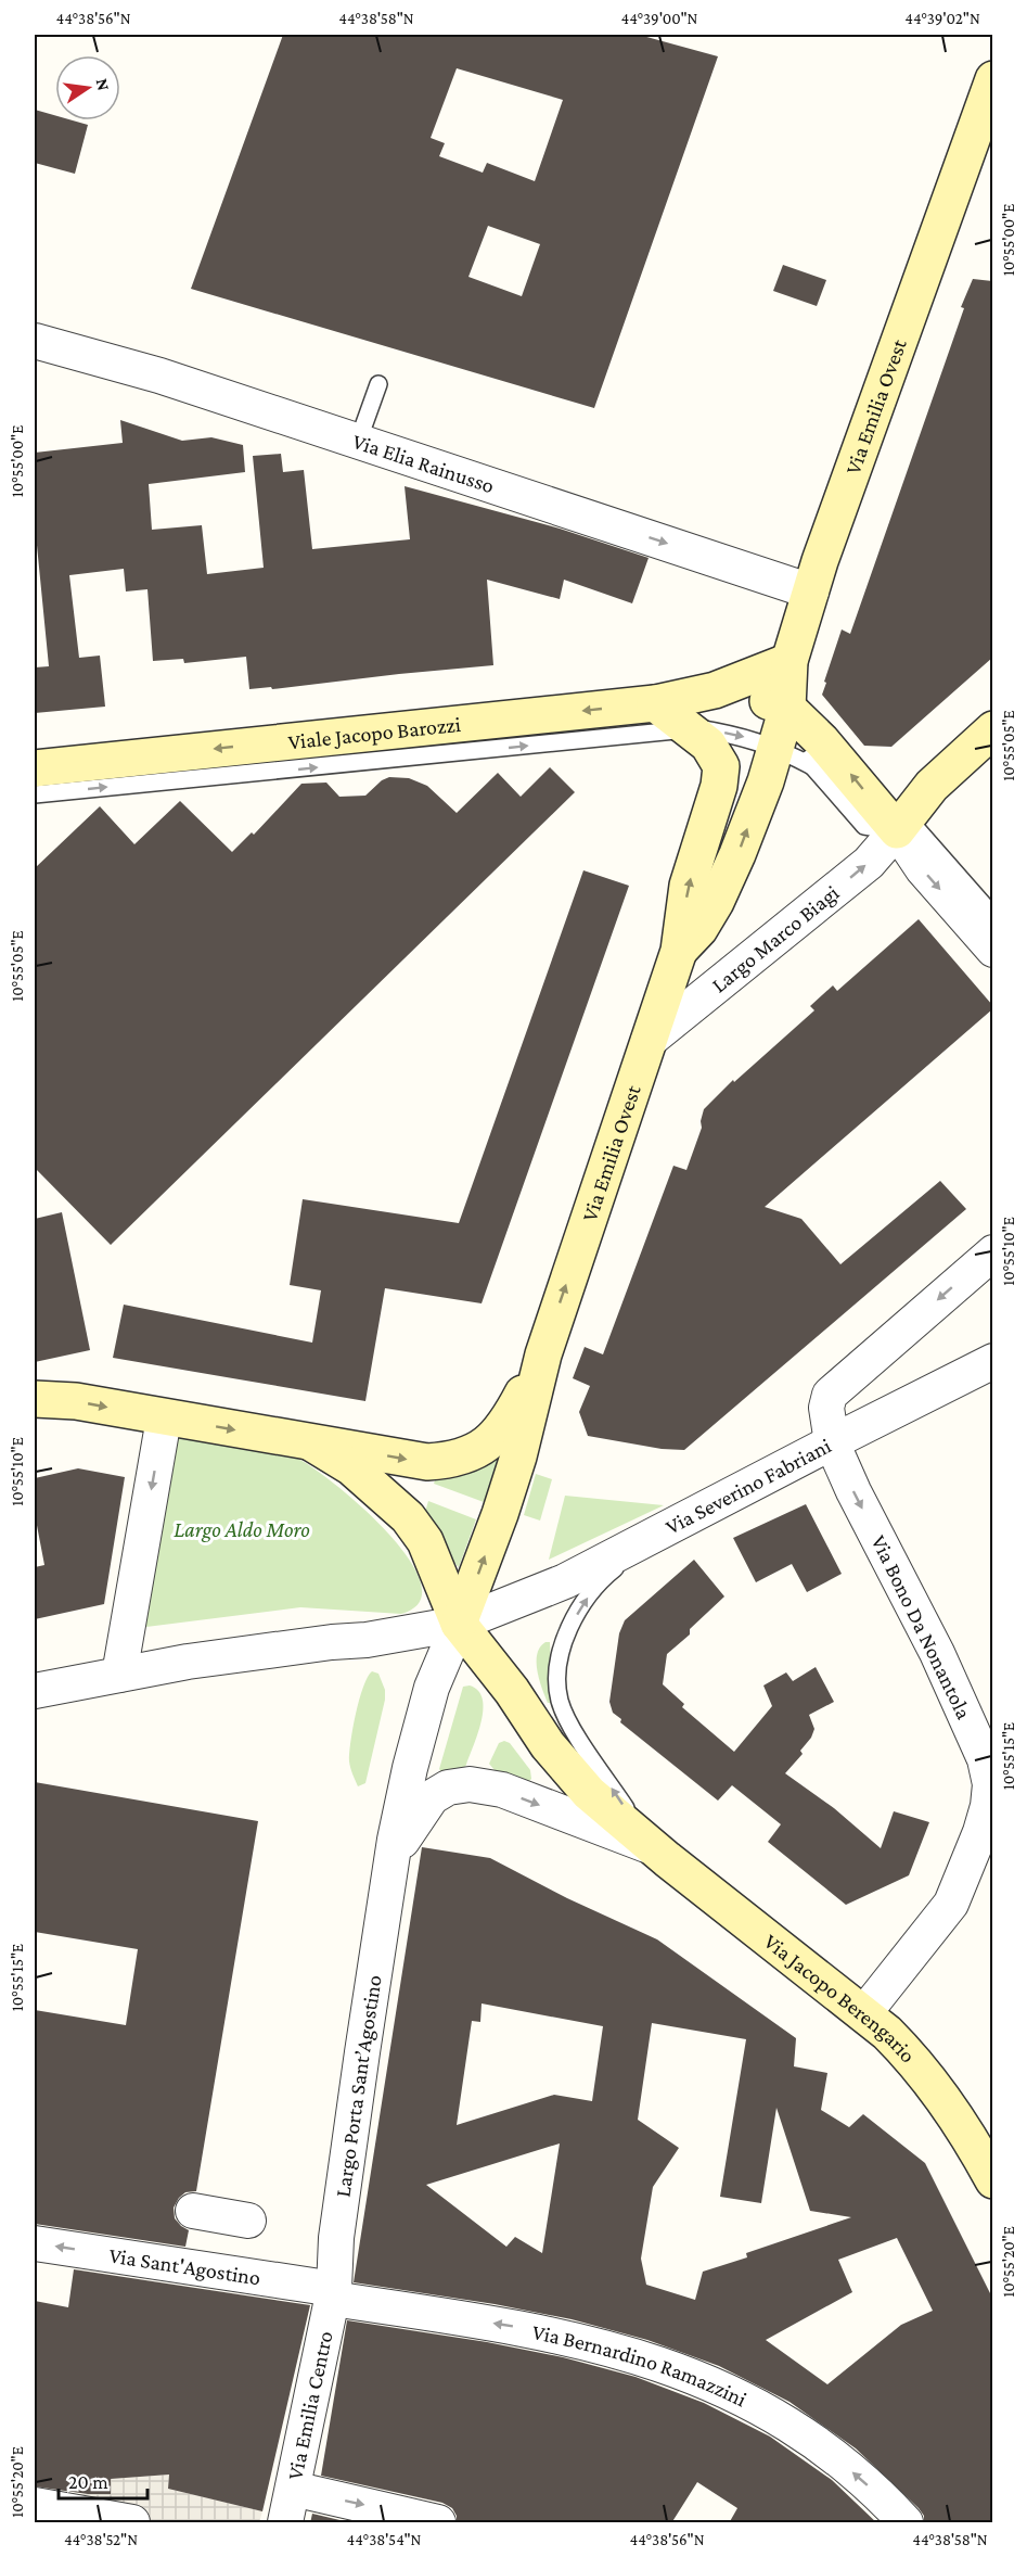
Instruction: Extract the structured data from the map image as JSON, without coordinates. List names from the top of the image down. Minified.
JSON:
{"streets":{"street":["Via Emilia Ovest","Via Elia Rainusso","Viale Jacopo Barozzi","Largo Marco Biagi","Via Severino Fabriani","Via Bono Da Nonantola","Via Jacopo Berengario","Largo Porta Sant’Agostino","Via Sant'Agostino","Via Bernardino Ramazzini","Via Emilia Centro"]},"crossings":[["Via Emilia Ovest","Via Elia Rainusso"],["Via Emilia Ovest","Viale Jacopo Barozzi"],["Via Emilia Ovest","Largo Marco Biagi"],["Via Severino Fabriani","Via Bono Da Nonantola"],["Via Severino Fabriani","Via Jacopo Berengario"],["Via Severino Fabriani","Largo Porta Sant’Agostino"],["Via Bono Da Nonantola","Via Jacopo Berengario"],["Via Jacopo Berengario","Largo Porta Sant’Agostino"],["Largo Porta Sant’Agostino","Via Sant'Agostino"],["Largo Porta Sant’Agostino","Via Bernardino Ramazzini"],["Largo Porta Sant’Agostino","Via Emilia Centro"],["Via Sant'Agostino","Via Bernardino Ramazzini"],["Via Sant'Agostino","Via Emilia Centro"],["Via Bernardino Ramazzini","Via Emilia Centro"]],"one_way":["Via Emilia Ovest","Via Elia Rainusso","Viale Jacopo Barozzi","Largo Marco Biagi","Via Bono Da Nonantola","Via Bernardino Ramazzini"],"parks":["Largo Aldo Moro"],"scale_bar":"20 m","north":"right","coordinates":["44°38'56\"N","44°38'58\"N","44°39'00\"N","44°39'02\"N","10°55'00\"E","10°55'05\"E","10°55'10\"E","10°55'15\"E","10°55'20\"E","44°38'52\"N","44°38'54\"N"]}
